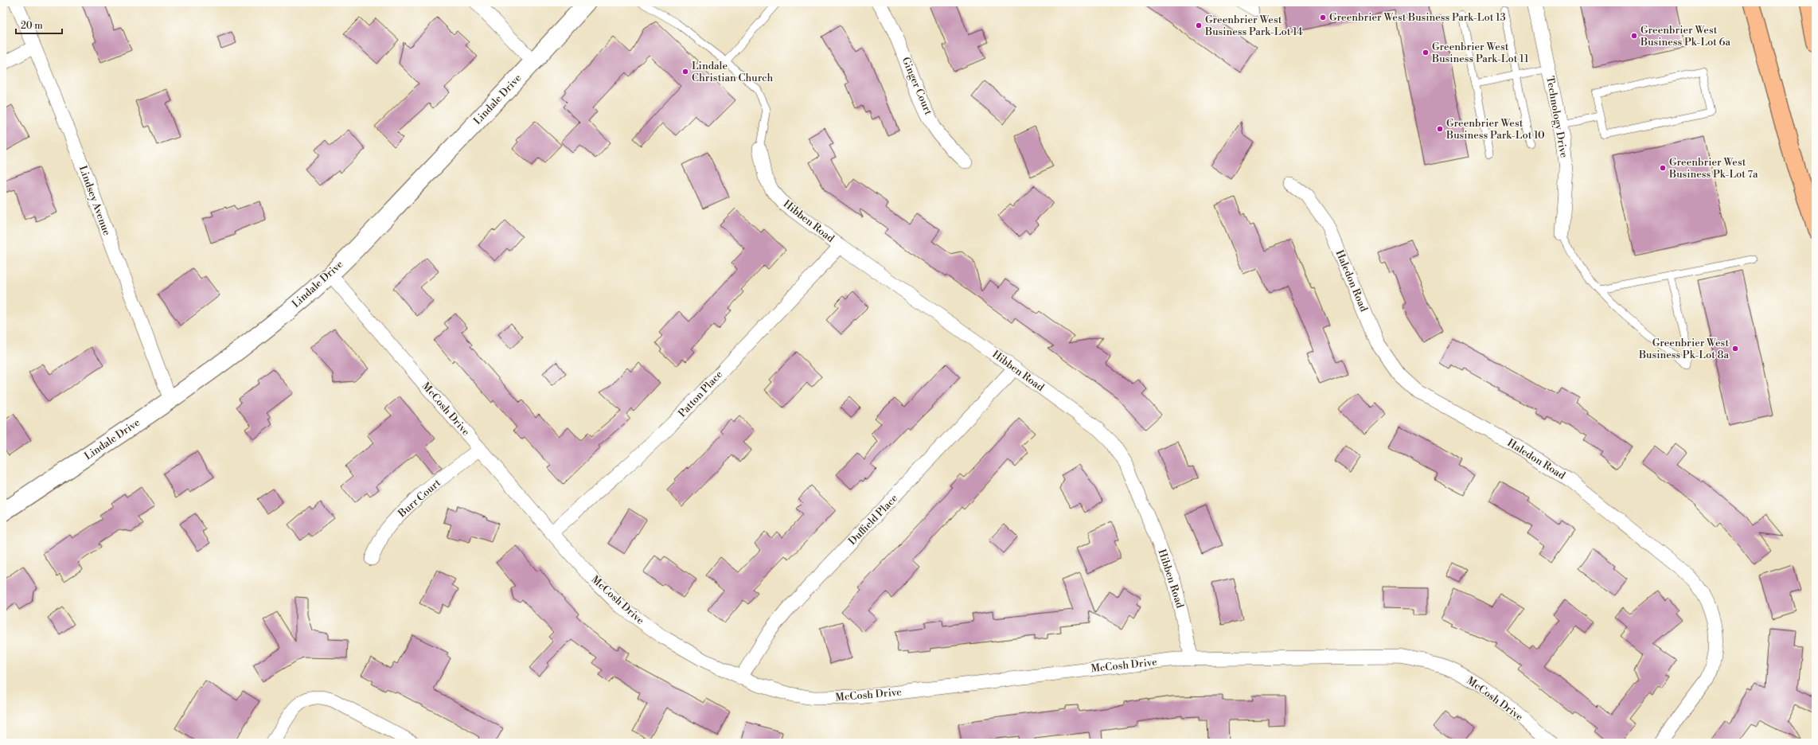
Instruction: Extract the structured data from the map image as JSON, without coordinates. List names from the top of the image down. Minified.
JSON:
{"streets":{"street":["Ginger Court","Lindale Drive","Technology Drive","Lindsey Avenue","Hibben Road","Haledon Road","Patton Place","McCosh Drive","Burr Court","Duffield Place"]},"crossings":[["Lindale Drive","Lindsey Avenue"],["Lindale Drive","McCosh Drive"],["Hibben Road","Patton Place"],["Hibben Road","McCosh Drive"],["Hibben Road","Duffield Place"],["Patton Place","McCosh Drive"],["McCosh Drive","Burr Court"],["McCosh Drive","Duffield Place"]],"places":["Greenbrier West Business Park-Lot 13","Greenbrier West Business Park-Lot 14","Greenbrier West Business Pk-Lot 6a","Greenbrier West Business Park-Lot 11","Lindale Christian Church","Greenbrier West Business Park-Lot 10","Greenbrier West Business Pk-Lot 7a","Greenbrier West Business Pk-Lot 8a"],"scale_bar":"20 m"}
